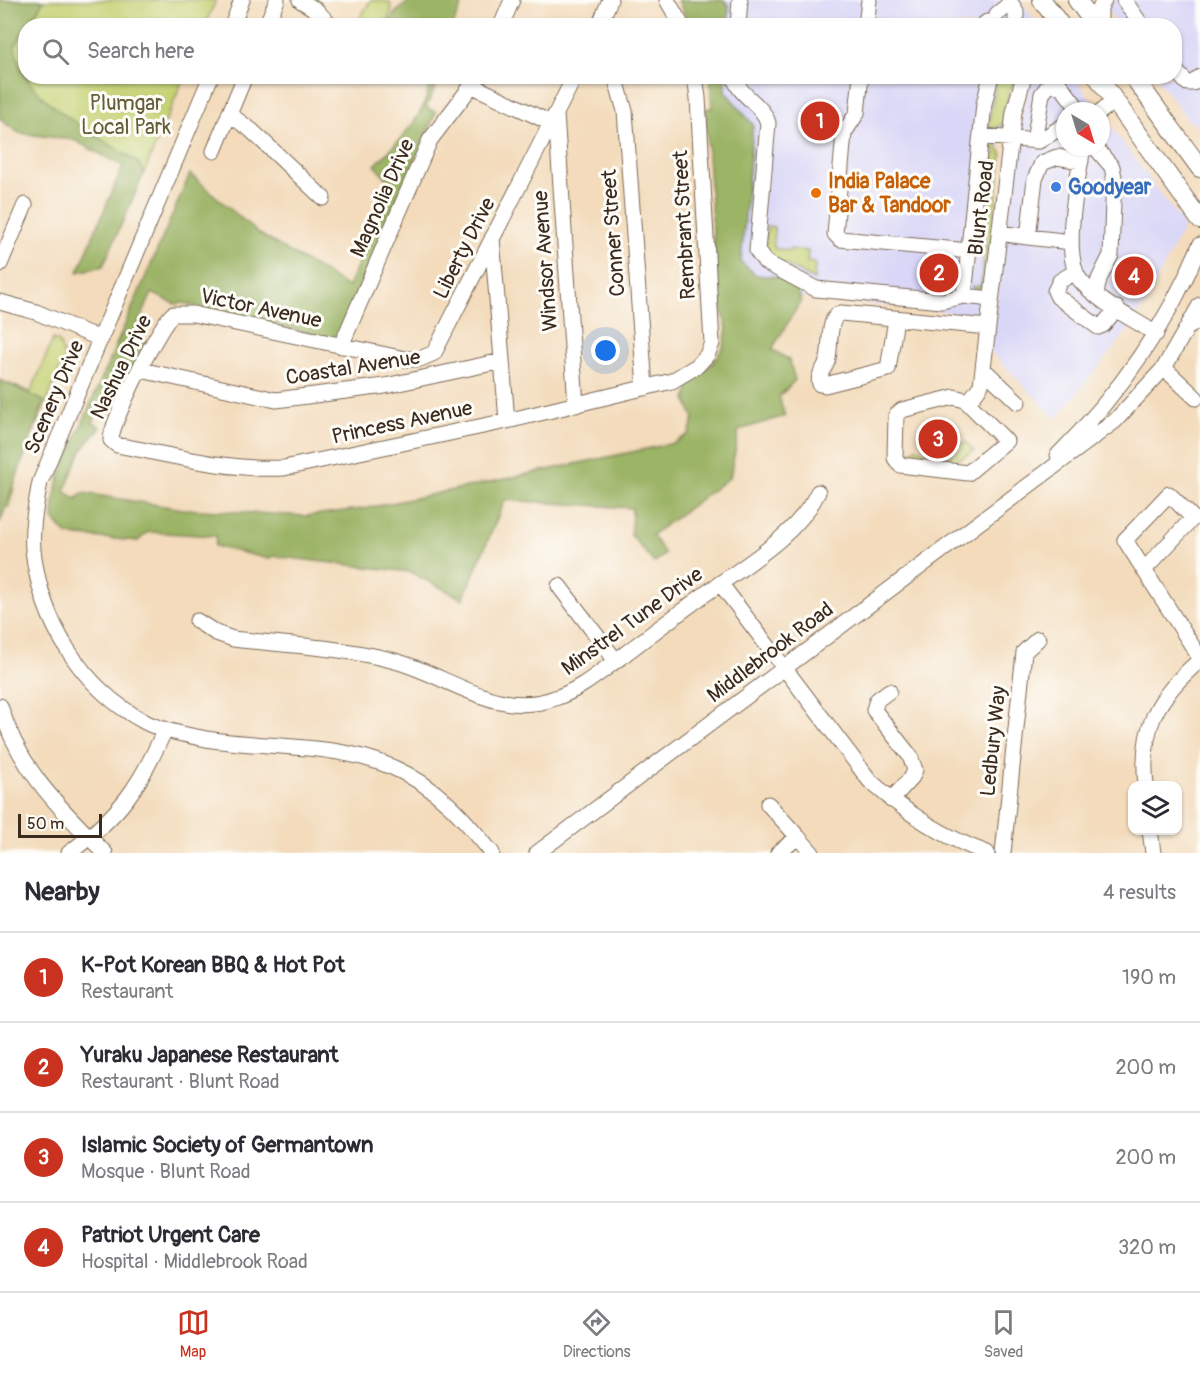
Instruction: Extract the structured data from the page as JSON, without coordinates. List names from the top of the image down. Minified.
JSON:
{"streets":{"street":["Magnolia Drive","Blunt Road","Rembrant Street","Conner Street","Liberty Drive","Windsor Avenue","Victor Avenue","Nashua Drive","Coastal Avenue","Scenery Drive","Princess Avenue","Minstrel Tune Drive","Middlebrook Road","Ledbury Way"]},"crossings":[["Magnolia Drive","Liberty Drive"],["Magnolia Drive","Victor Avenue"],["Rembrant Street","Princess Avenue"],["Conner Street","Princess Avenue"],["Liberty Drive","Windsor Avenue"],["Liberty Drive","Victor Avenue"],["Windsor Avenue","Princess Avenue"],["Victor Avenue","Nashua Drive"],["Nashua Drive","Coastal Avenue"],["Nashua Drive","Princess Avenue"]],"parks":["Plumgar Local Park"],"places":["Goodyear","India Palace Bar & Tandoor"],"scale_bar":"50 m","north":"bottom right","page":{"search":"Search here","pins":["1","2","4","3"],"scale":"50 m","heading":["Nearby","4 results"],"list":[{"mark":"1","name":"K-Pot Korean BBQ & Hot Pot","note":"Restaurant","value":"190 m"},{"mark":"2","name":"Yuraku Japanese Restaurant","note":"Restaurant · Blunt Road","value":"200 m"},{"mark":"3","name":"Islamic Society of Germantown","note":"Mosque · Blunt Road","value":"200 m"},{"mark":"4","name":"Patriot Urgent Care","note":"Hospital · Middlebrook Road","value":"320 m"}],"nav":["Map","Directions","Saved"]}}
